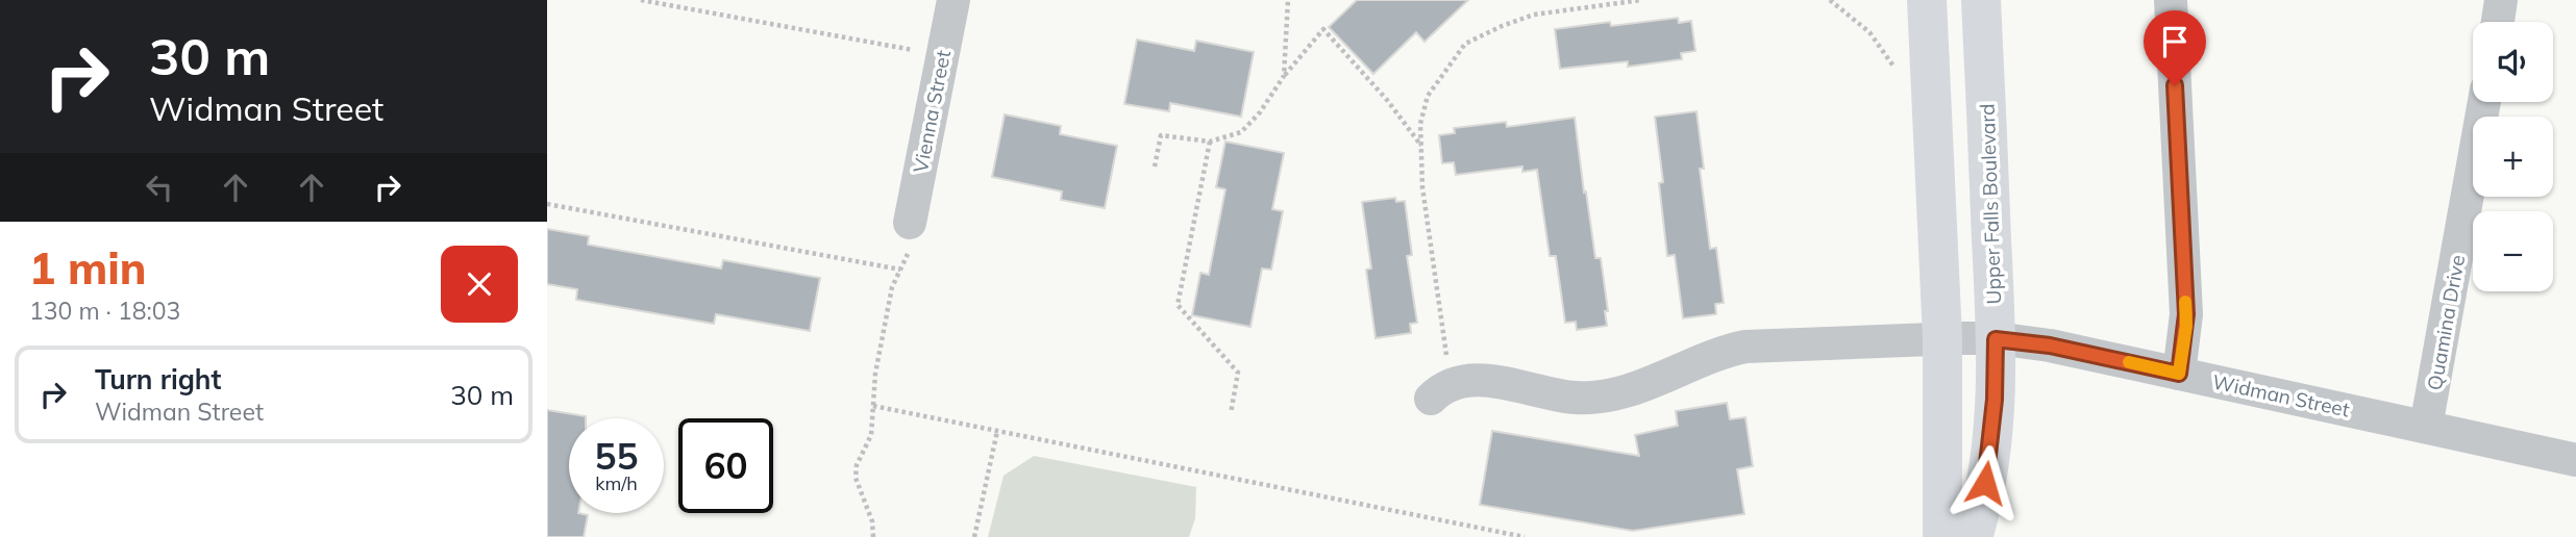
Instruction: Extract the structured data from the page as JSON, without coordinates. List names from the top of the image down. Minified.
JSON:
{"streets":{"main road":["Upper Falls Boulevard"],"street":["Vienna Street","Quamina Drive","Widman Street"]},"crossings":[["Upper Falls Boulevard","Widman Street"],["Quamina Drive","Widman Street"]],"page":{"turn":["30 m","Widman Street"],"map_buttons":["+","−"],"heading":["1 min","130 m · 18:03"],"list":[{"name":"Turn right","note":"Widman Street","value":"30 m"}],"speed":"55 km/h","limit":"60"}}
